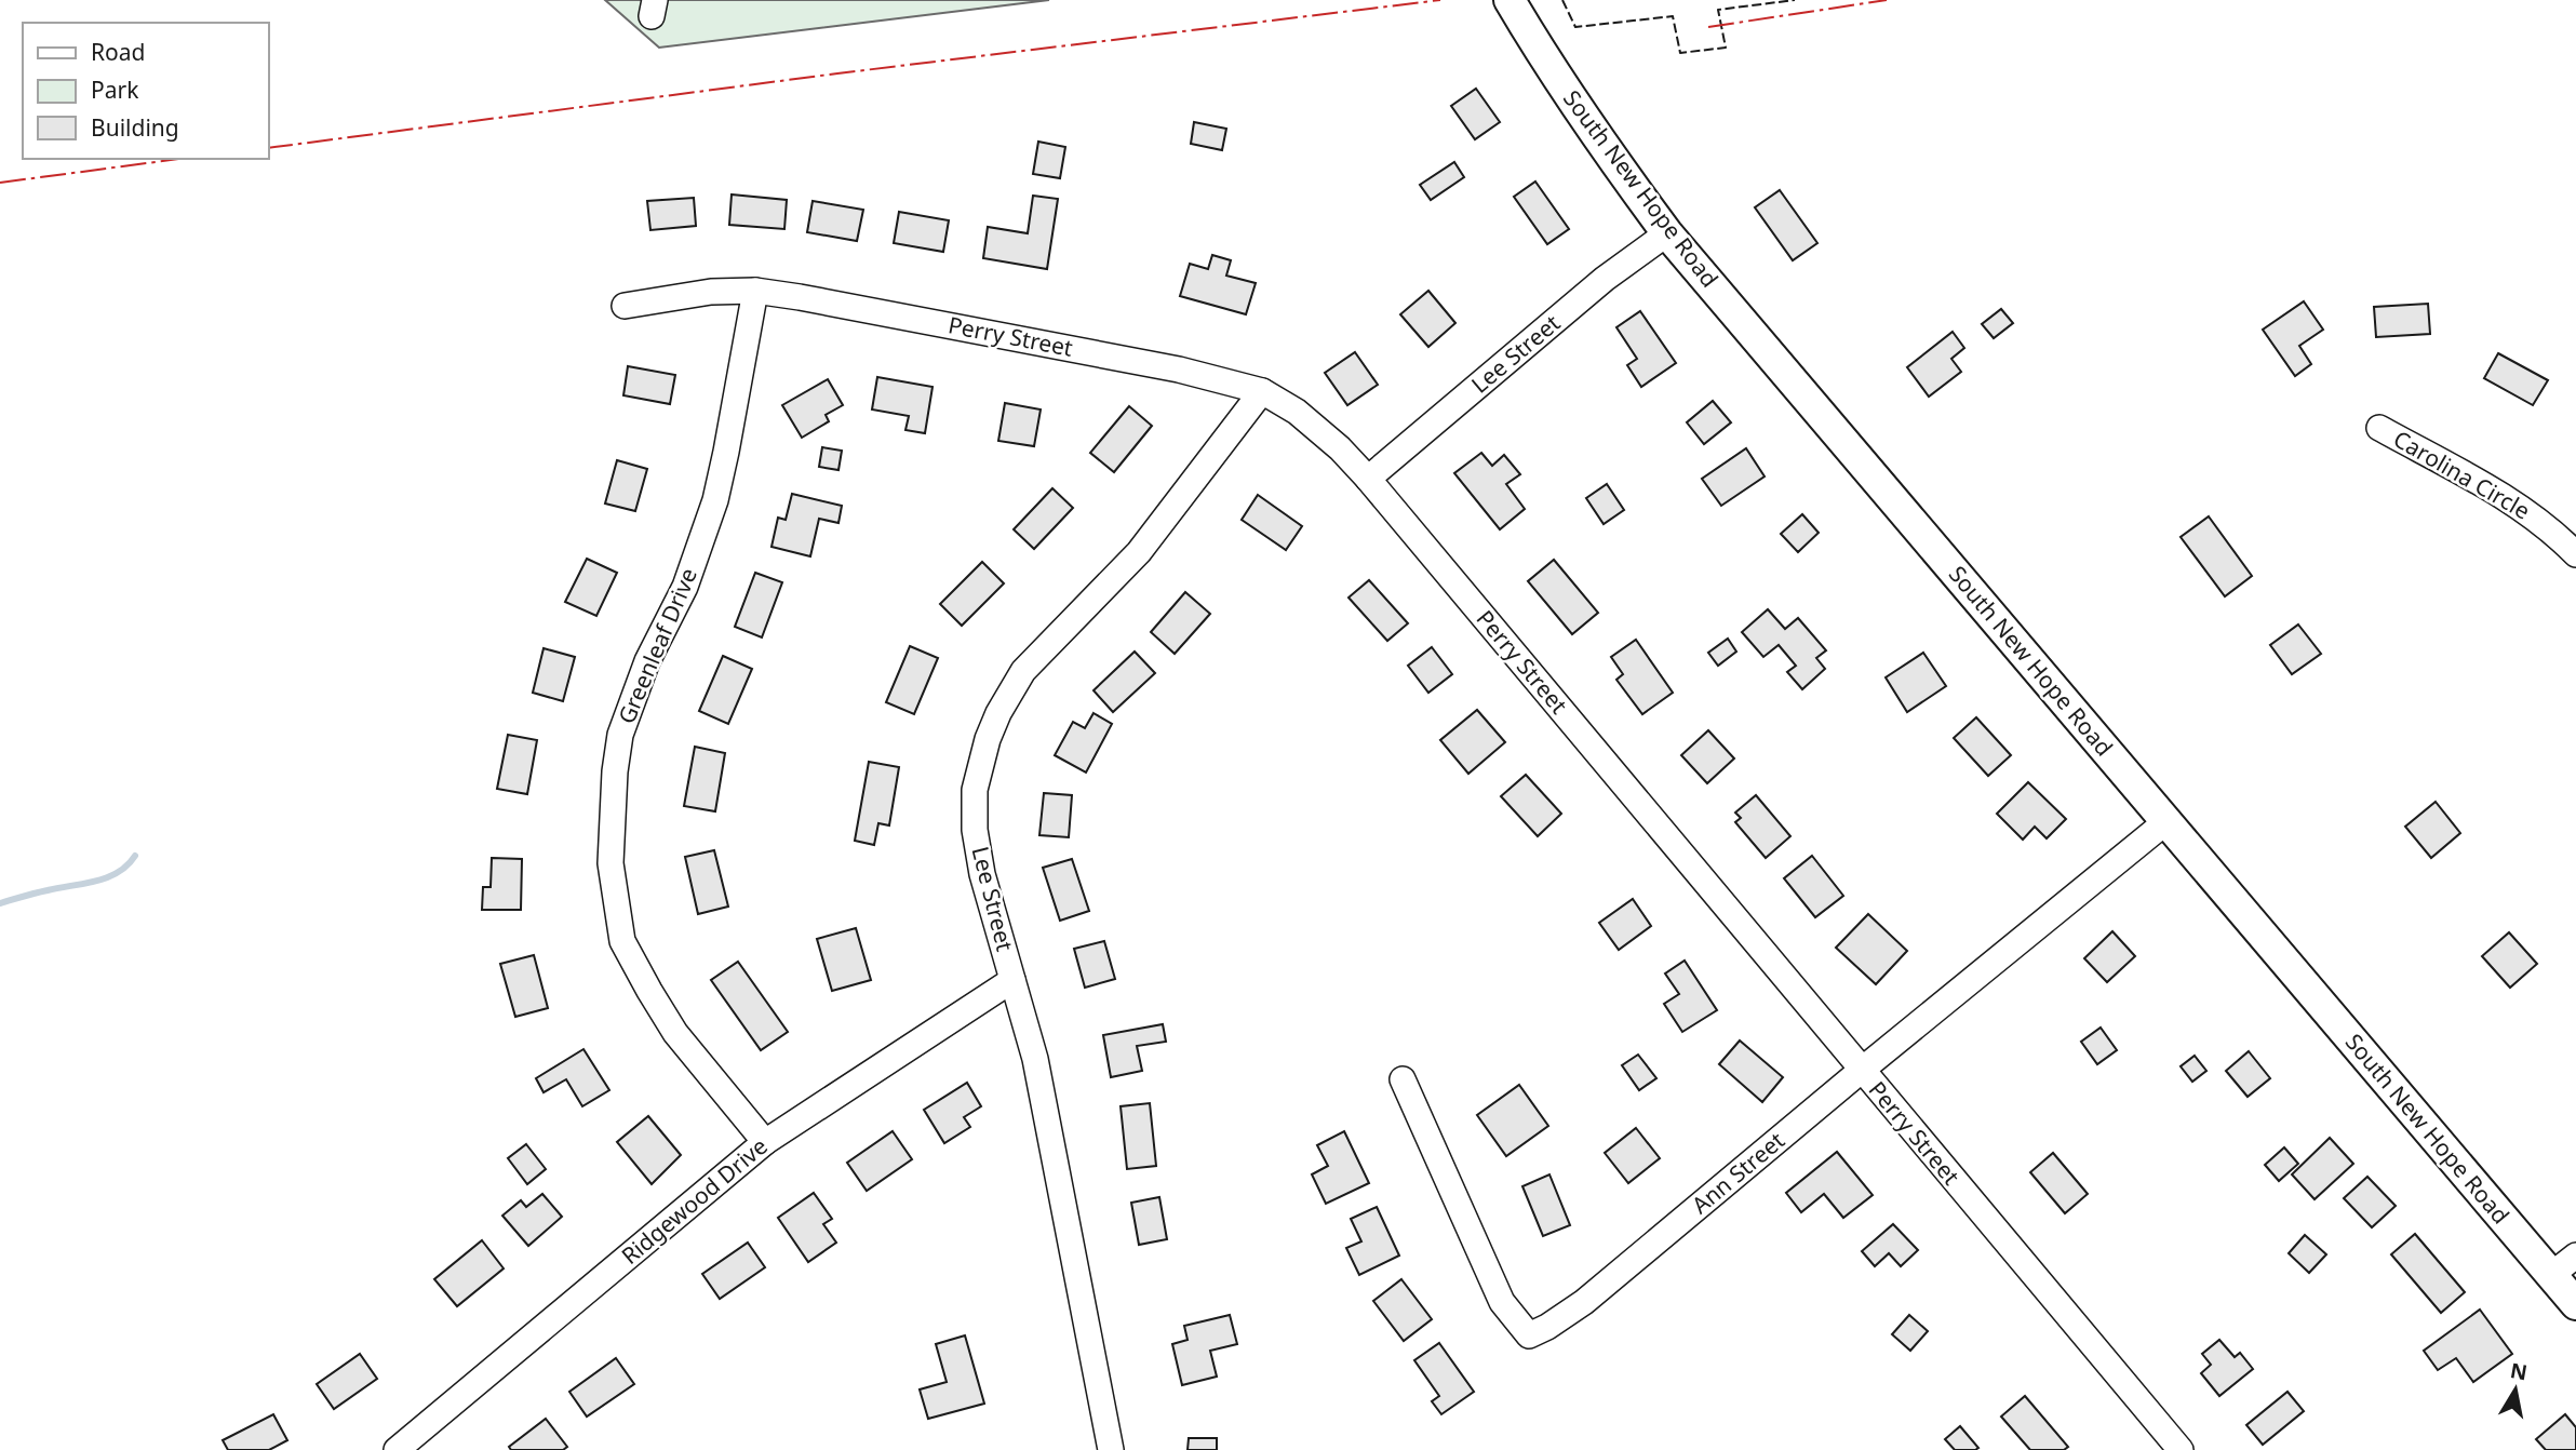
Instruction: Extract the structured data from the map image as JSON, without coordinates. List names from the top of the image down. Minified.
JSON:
{"streets":{"main road":["South New Hope Road"],"street":["Perry Street","Lee Street","Carolina Circle","Greenleaf Drive","Ann Street","Ridgewood Drive"]},"crossings":[["South New Hope Road","Lee Street"],["South New Hope Road","Ann Street"],["Perry Street","Lee Street"],["Perry Street","Greenleaf Drive"],["Perry Street","Ann Street"],["Lee Street","Ridgewood Drive"],["Greenleaf Drive","Ridgewood Drive"]],"legend":["Road","Park","Building"],"north":"top"}
